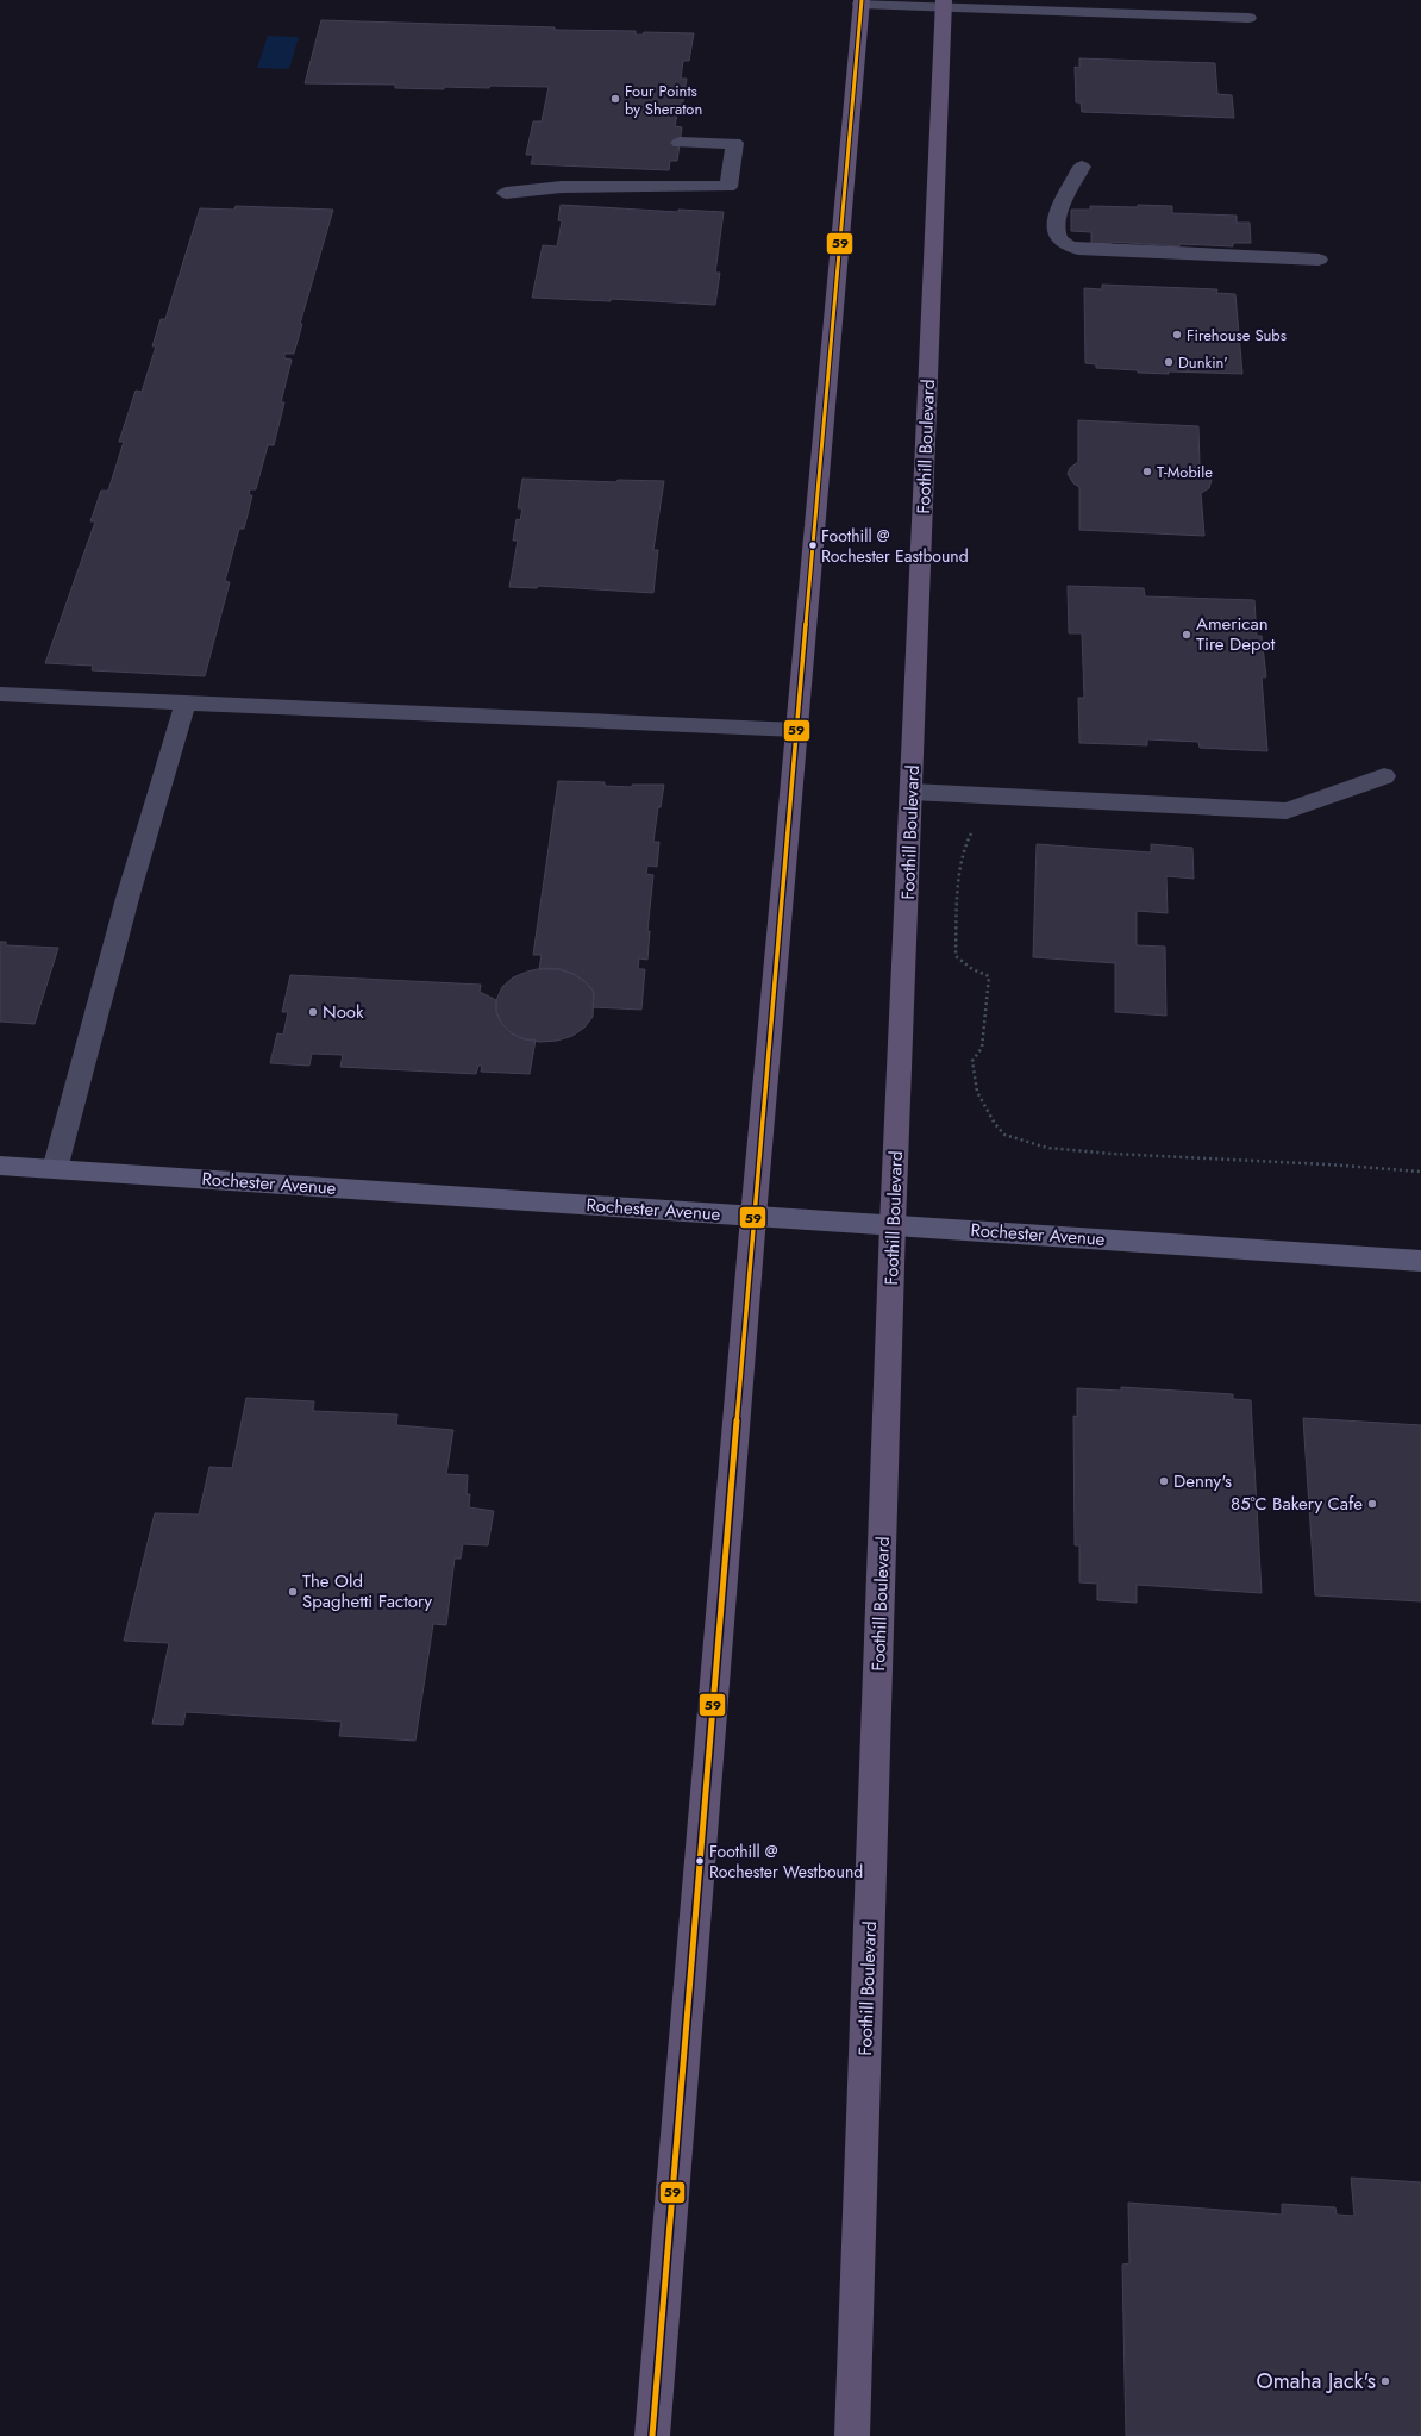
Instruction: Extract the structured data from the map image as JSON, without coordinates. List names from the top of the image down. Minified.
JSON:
{"streets":{"main road":["Foothill Boulevard","Rochester Avenue"]},"crossings":[["Foothill Boulevard","Rochester Avenue"]],"places":["Four Points by Sheraton","Firehouse Subs","Dunkin'","T-Mobile","Foothill @ Rochester Eastbound","American Tire Depot","Nook","Denny's","85°C Bakery Cafe","The Old Spaghetti Factory","Foothill @ Rochester Westbound","Omaha Jack's"],"lines":["transit line 59"]}
